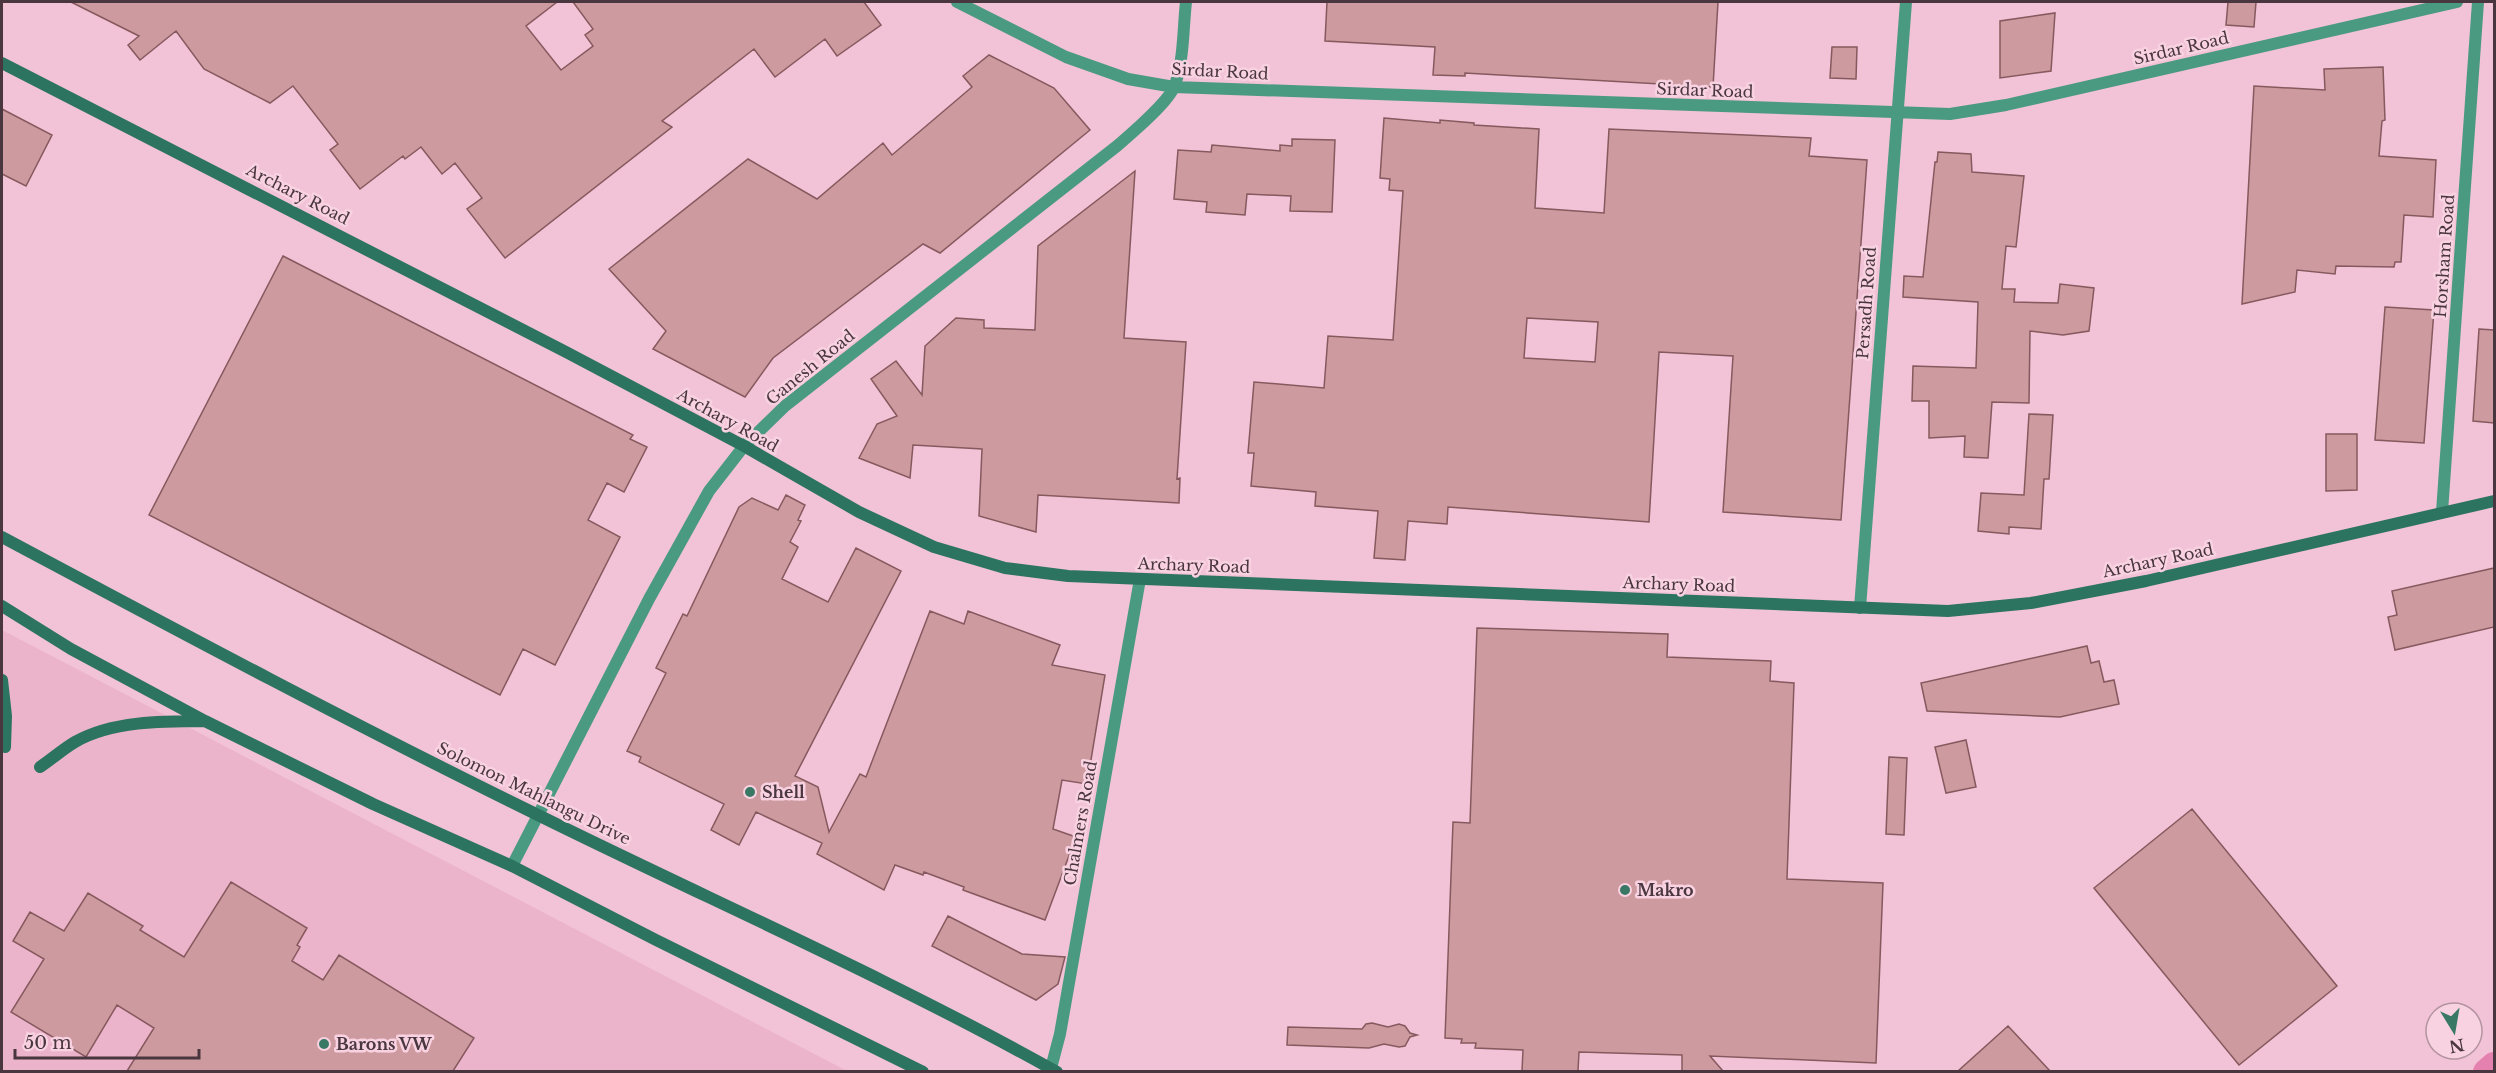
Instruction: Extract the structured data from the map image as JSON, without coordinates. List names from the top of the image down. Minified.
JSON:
{"streets":{"street":["Sirdar Road","Archary Road","Horsham Road","Persadh Road","Ganesh Road","Solomon Mahlangu Drive","Chalmers Road"]},"crossings":[["Sirdar Road","Persadh Road"],["Sirdar Road","Ganesh Road"],["Archary Road","Horsham Road"],["Archary Road","Persadh Road"],["Archary Road","Ganesh Road"],["Archary Road","Chalmers Road"],["Ganesh Road","Solomon Mahlangu Drive"],["Solomon Mahlangu Drive","Chalmers Road"]],"places":["Shell","Makro","Barons VW"],"scale_bar":"50 m","north":"bottom"}
